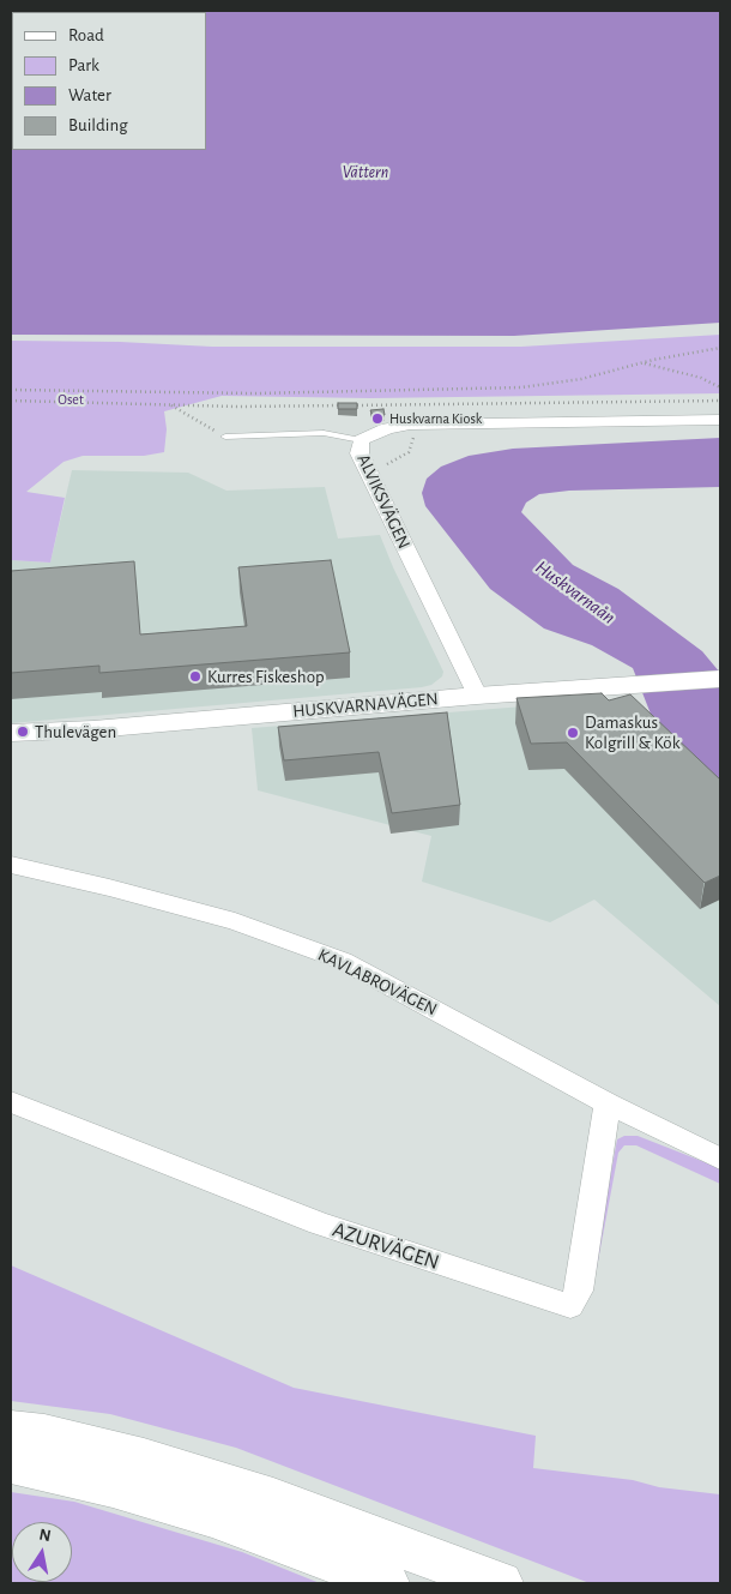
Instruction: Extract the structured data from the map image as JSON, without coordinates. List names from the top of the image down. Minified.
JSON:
{"streets":{"street":["ALVIKSVÄGEN","HUSKVARNAVÄGEN","KAVLABROVÄGEN","AZURVÄGEN"]},"crossings":[["ALVIKSVÄGEN","HUSKVARNAVÄGEN"],["KAVLABROVÄGEN","AZURVÄGEN"]],"water":["Vättern","Huskvarnaån"],"parks":["Oset"],"places":["Huskvarna Kiosk","Kurres Fiskeshop","Thulevägen","Damaskus Kolgrill & Kök"],"legend":["Road","Park","Water","Building"],"north":"top"}
